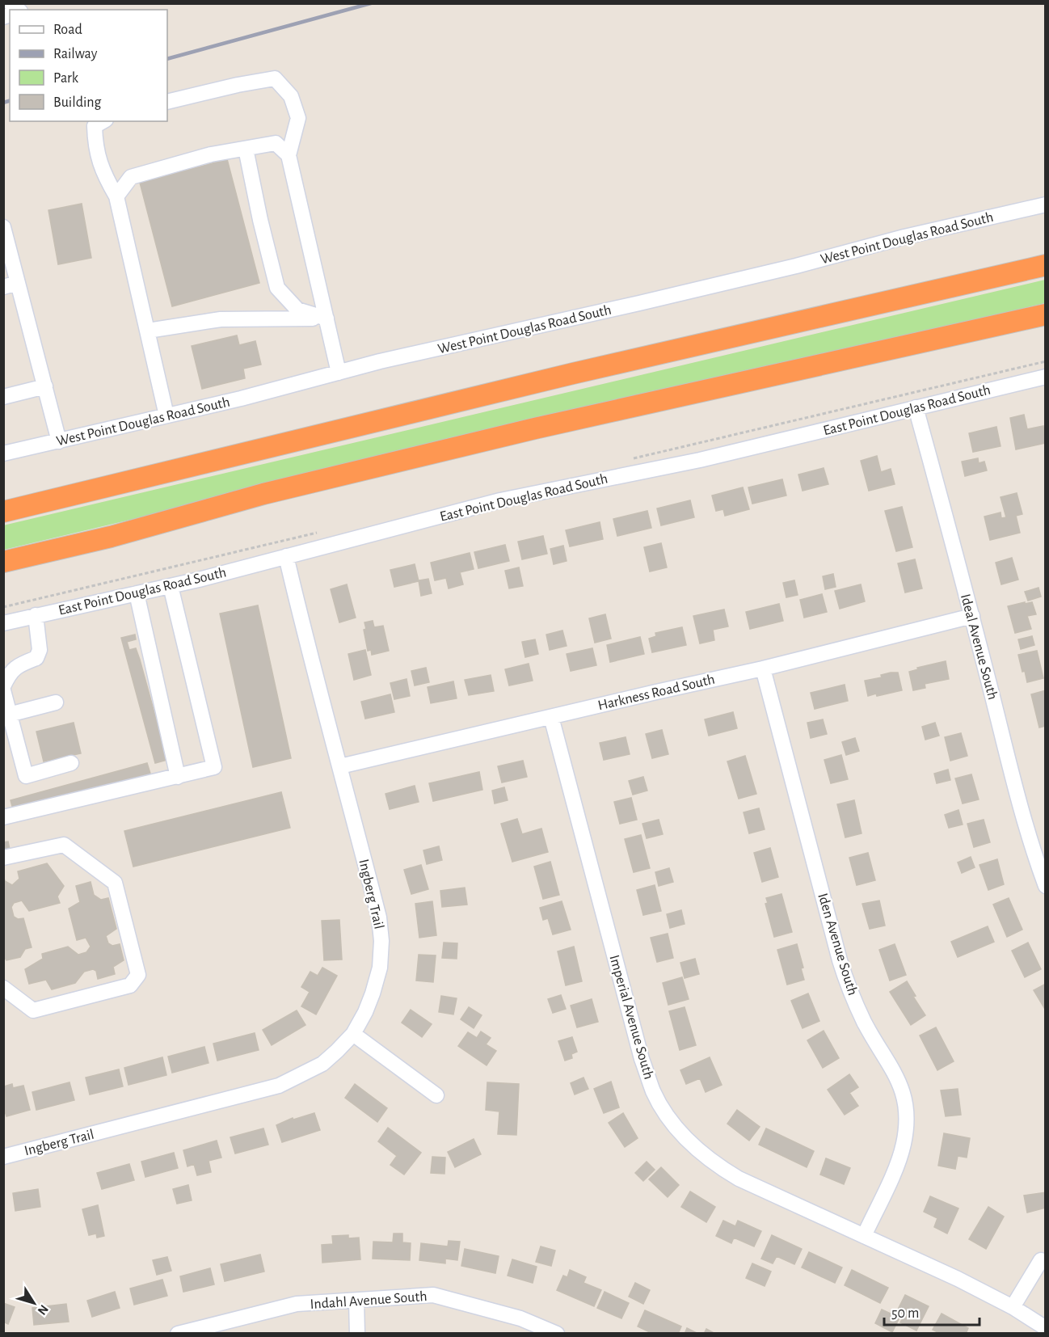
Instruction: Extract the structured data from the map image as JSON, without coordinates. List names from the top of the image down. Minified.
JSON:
{"streets":{"street":["West Point Douglas Road South","East Point Douglas Road South","Ideal Avenue South","Harkness Road South","Ingberg Trail","Iden Avenue South","Imperial Avenue South","Indahl Avenue South"]},"crossings":[["East Point Douglas Road South","Ideal Avenue South"],["East Point Douglas Road South","Ingberg Trail"],["Ideal Avenue South","Harkness Road South"],["Harkness Road South","Ingberg Trail"],["Harkness Road South","Iden Avenue South"],["Harkness Road South","Imperial Avenue South"],["Iden Avenue South","Imperial Avenue South"]],"legend":["Road","Railway","Park","Building"],"scale_bar":"50 m","north":"bottom right"}
